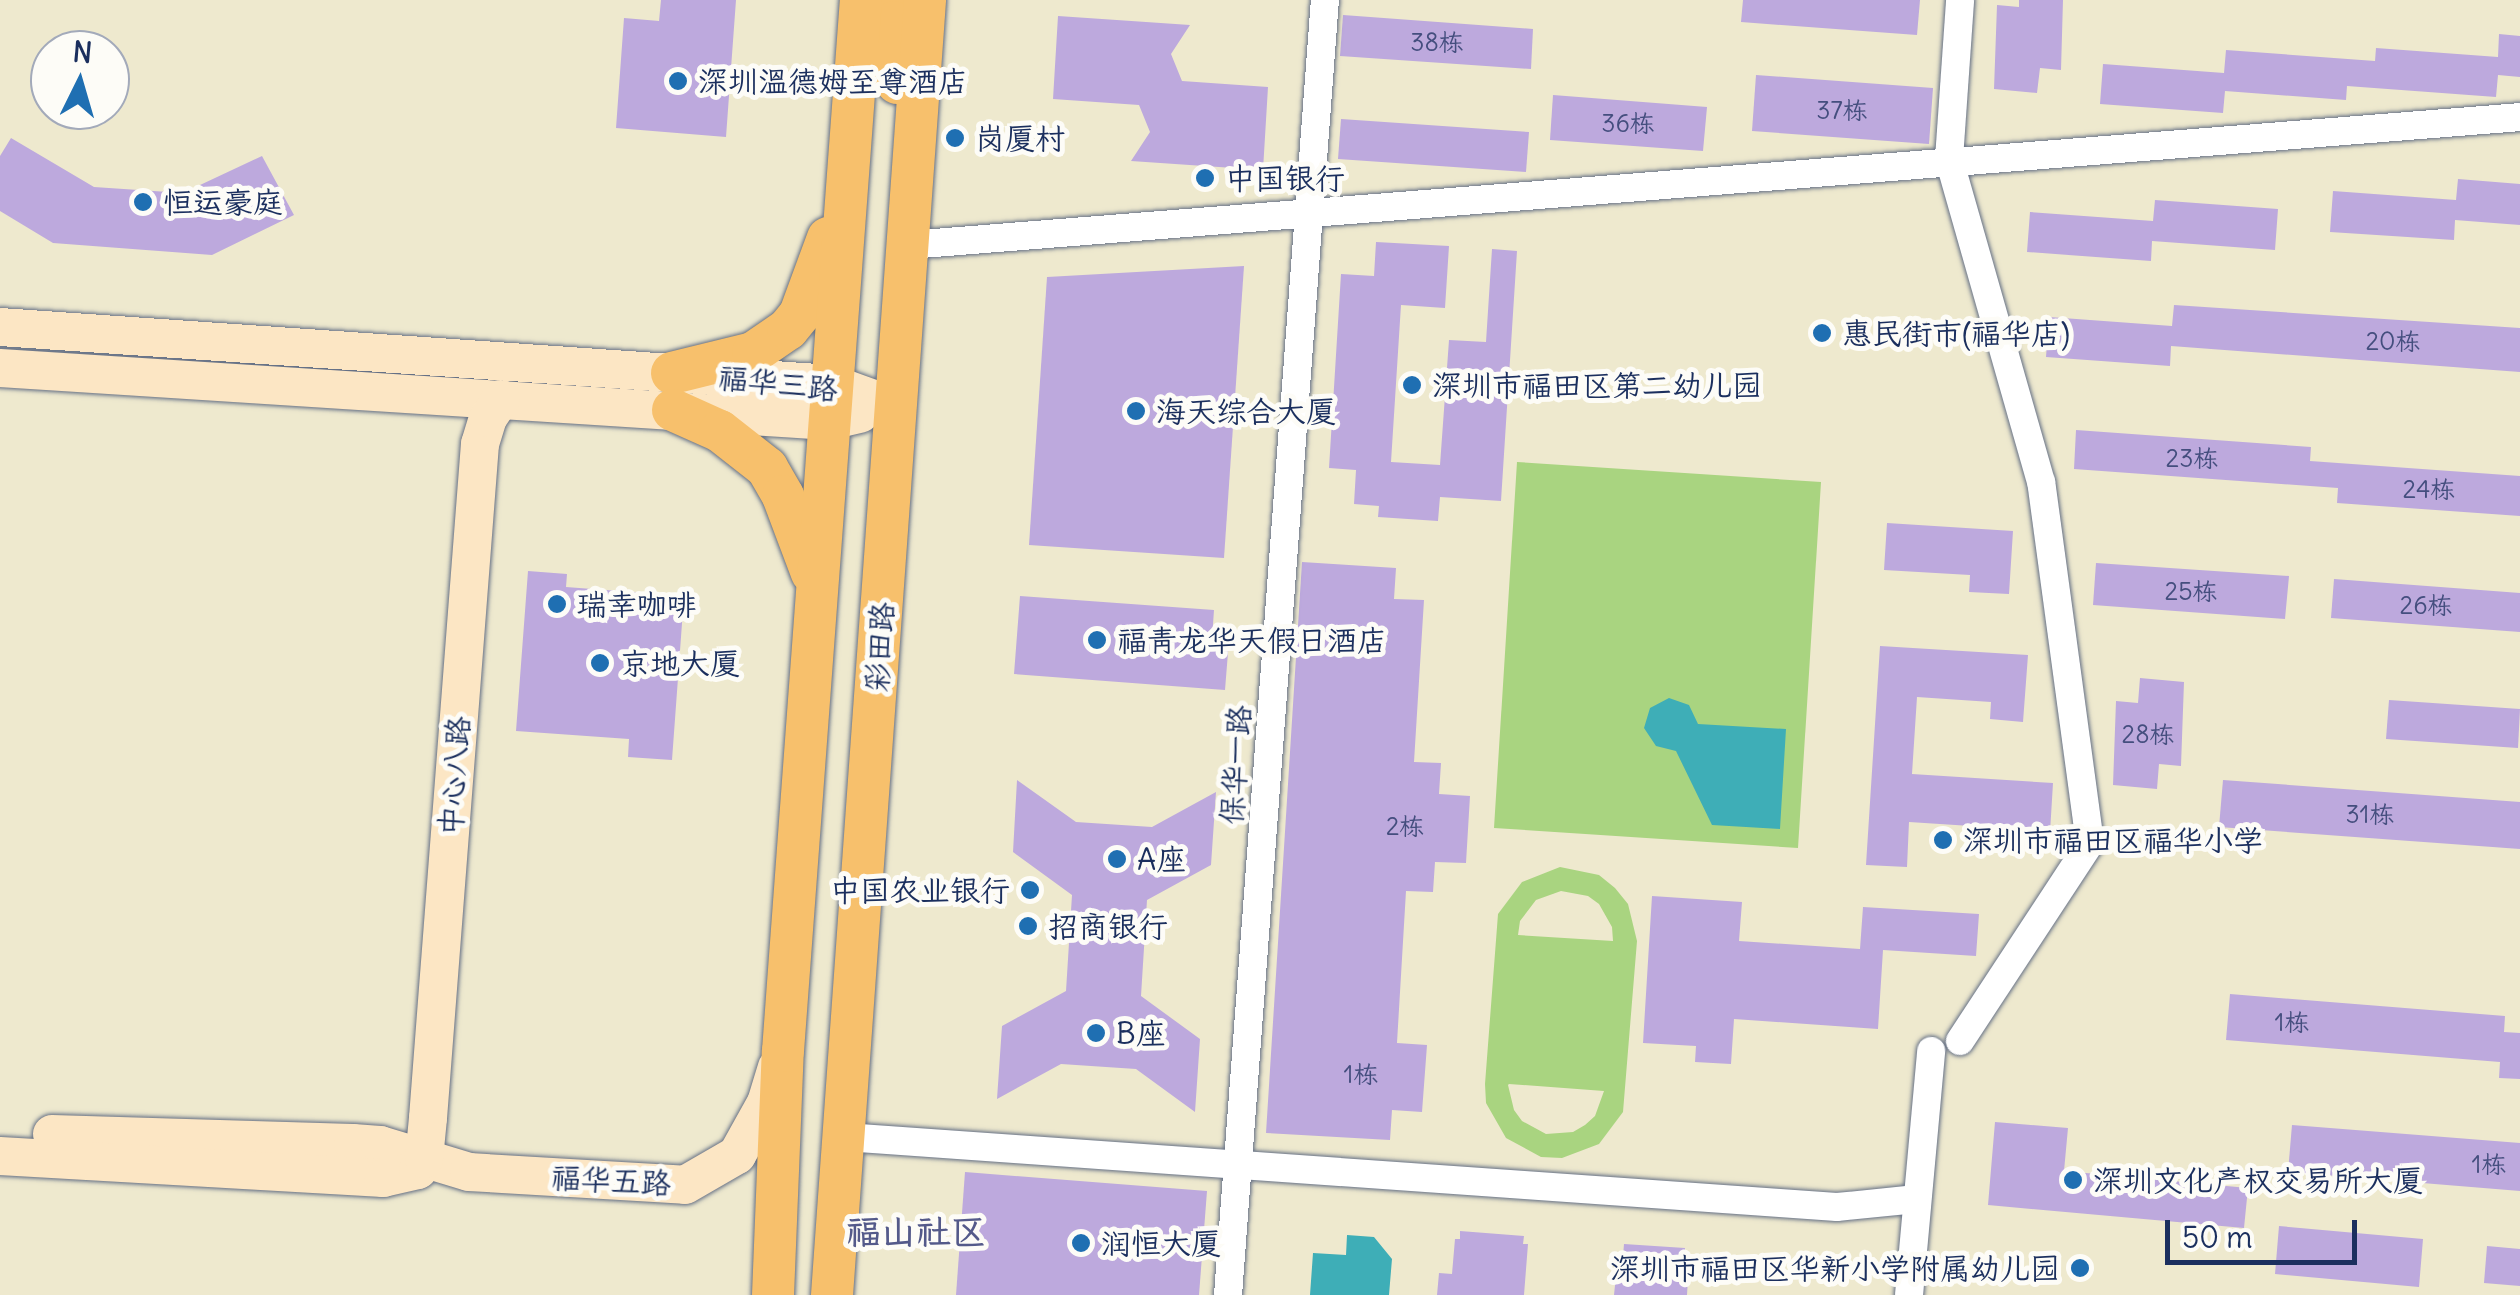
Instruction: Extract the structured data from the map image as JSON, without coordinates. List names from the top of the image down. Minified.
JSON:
{"streets":{"main road":["彩田路"],"street":["福华三路","保华一路","中心八路","福华五路"]},"crossings":[["福华三路","彩田路"],["福华三路","中心八路"],["中心八路","福华五路"]],"districts":["福山社区"],"places":["深圳温德姆至尊酒店","岗厦村","中国银行","恒运豪庭","惠民街市(福华店)","深圳市福田区第二幼儿园","海天综合大厦","瑞幸咖啡","福青龙华天假日酒店","京地大厦","深圳市福田区福华小学","A座","中国农业银行","招商银行","B座","深圳文化产权交易所大厦","润恒大厦","深圳市福田区华新小学附属幼儿园"],"house_numbers":["38栋","37栋","36栋","20栋","23栋","24栋","25栋","26栋","28栋","31栋","2栋","1栋","1栋","1栋"],"scale_bar":"50 m","north":"top"}
